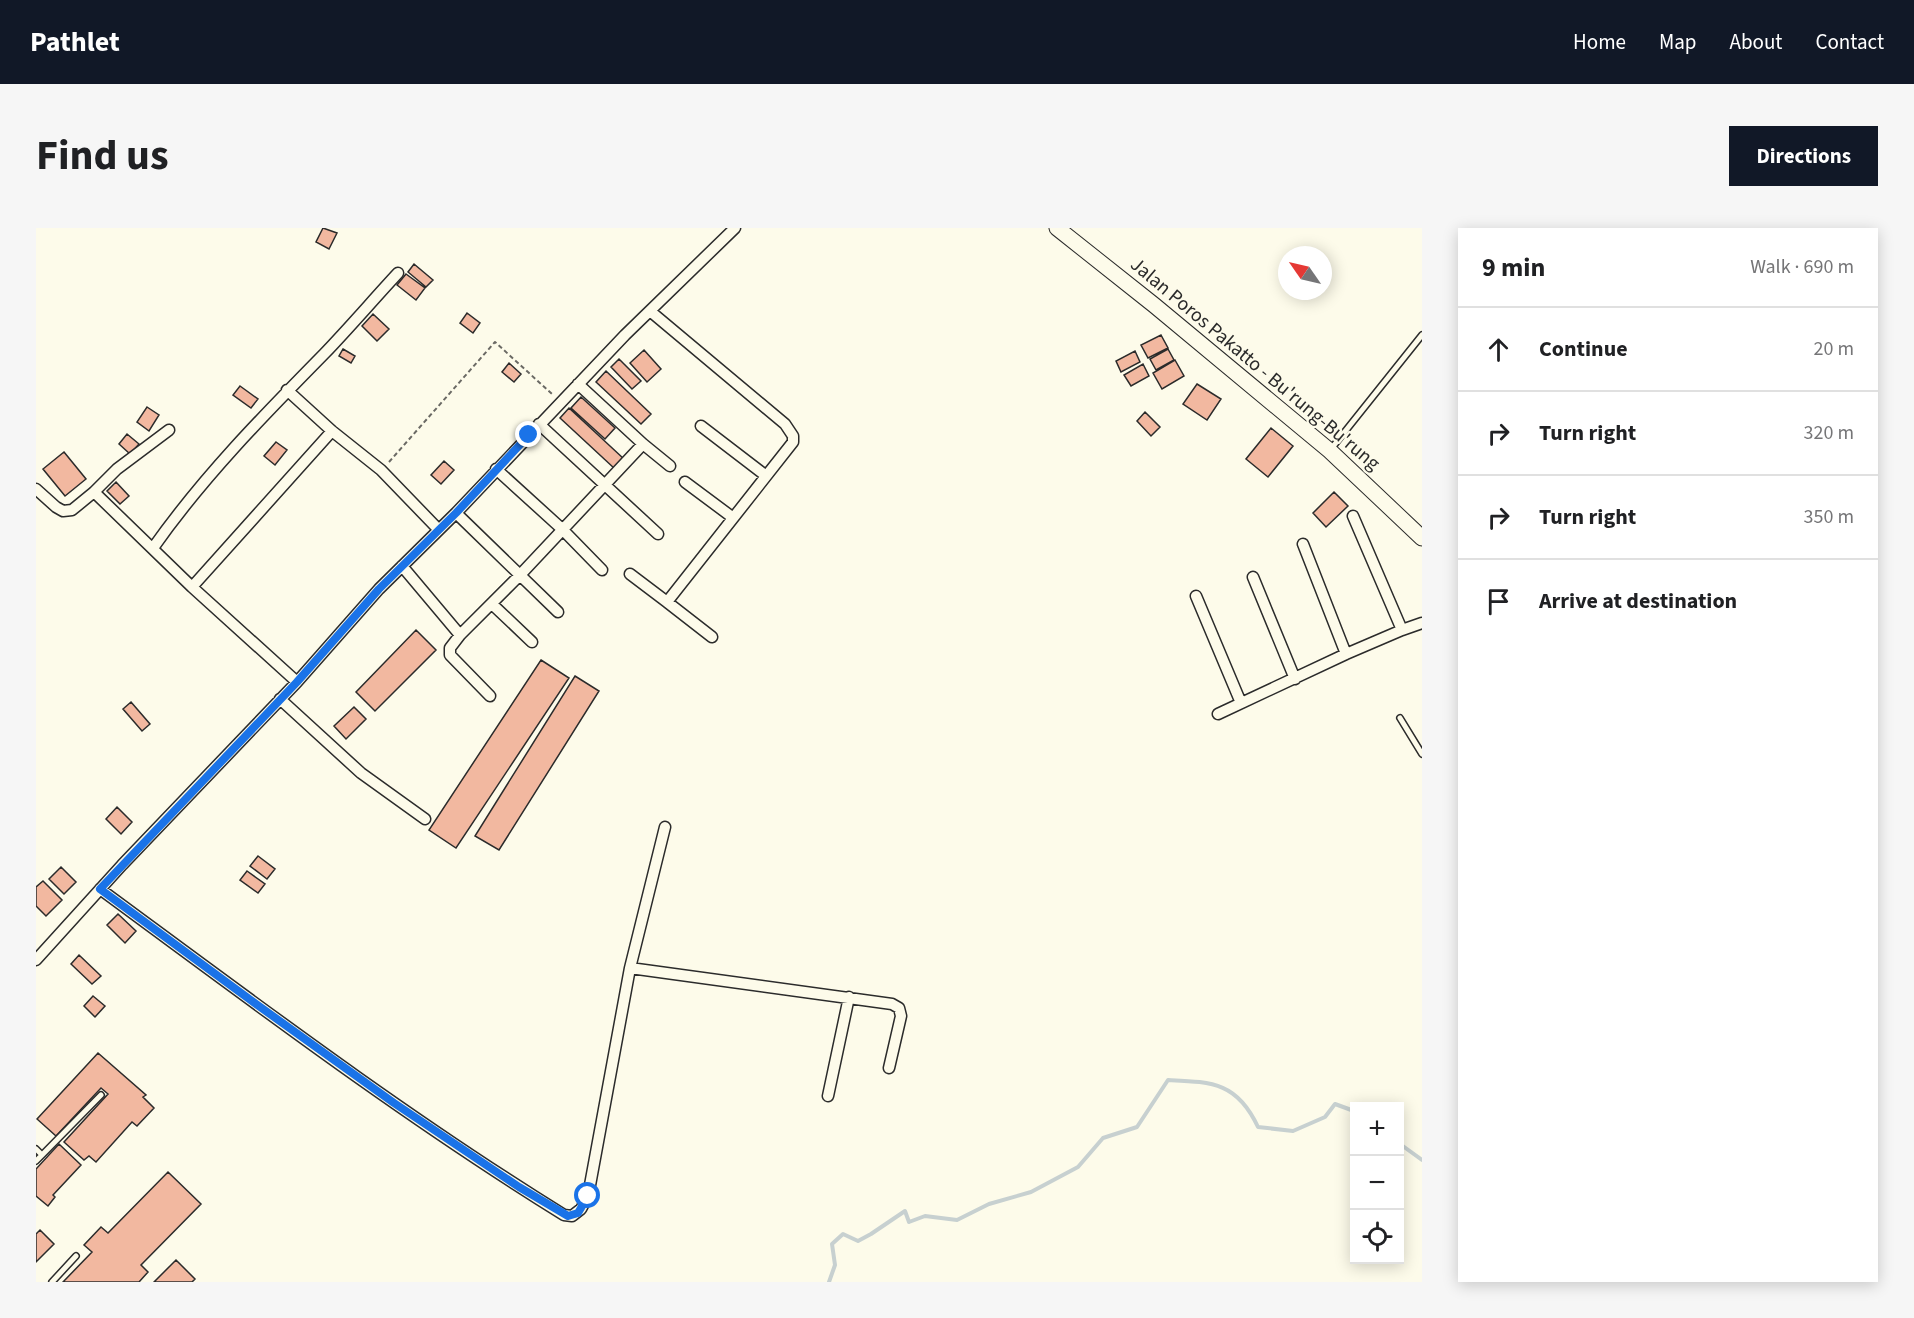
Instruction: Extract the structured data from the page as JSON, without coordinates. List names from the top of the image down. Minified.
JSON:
{"streets":{"main road":["Jalan Poros Pakatto - Bu'rung-Bu'rung"]},"north":"top left","page":{"header":"Pathlet","nav":["Home","Map","About","Contact"],"title":"Find us","buttons":"Directions","heading":["9 min","Walk · 690 m"],"list":[["Continue","20 m"],["Turn right","320 m"],["Turn right","350 m"],"Arrive at destination"],"map_buttons":["+","−"]}}
